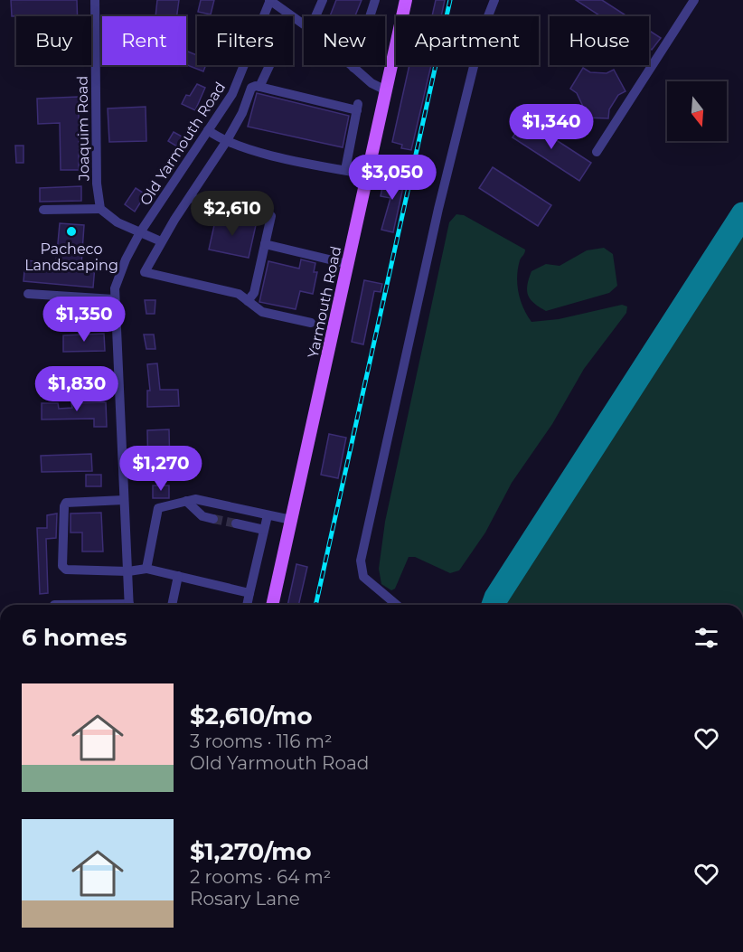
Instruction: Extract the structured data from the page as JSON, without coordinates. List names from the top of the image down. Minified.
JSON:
{"streets":{"main road":["Yarmouth Road"],"street":["Joaquim Road","Old Yarmouth Road"]},"places":["Pacheco Landscaping"],"north":"bottom","page":{"chip":["Buy","Rent","Filters","New","Apartment","House"],"price":["$1,340","$3,050","$2,610","$1,350","$1,830","$1,270"],"heading":"6 homes","list":[{"name":"$2,610/mo","note":"3 rooms · 116 m² · Old Yarmouth Road"},{"name":"$1,270/mo","note":"2 rooms · 64 m² · Rosary Lane"}]}}
